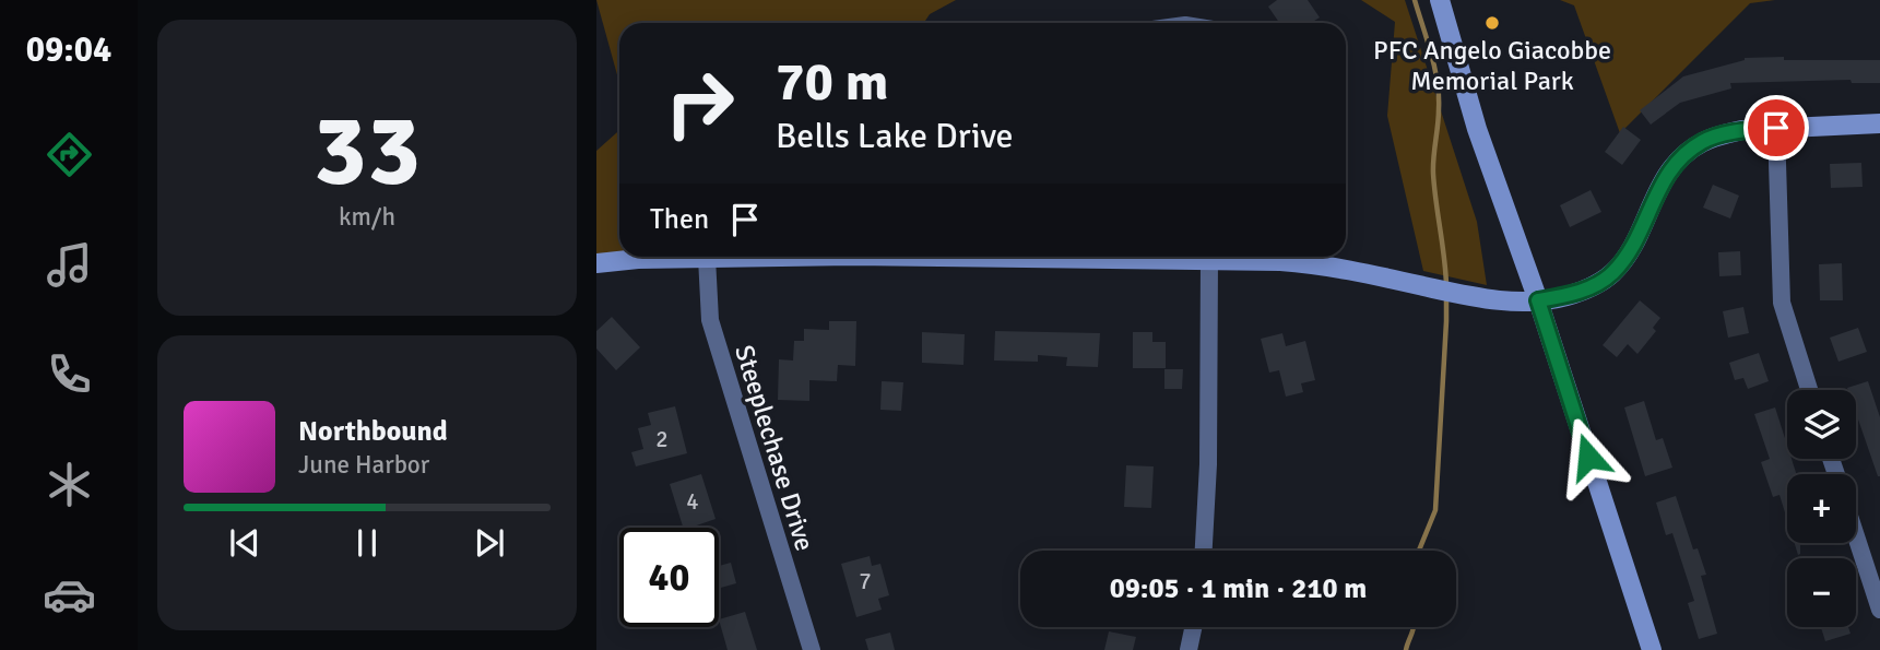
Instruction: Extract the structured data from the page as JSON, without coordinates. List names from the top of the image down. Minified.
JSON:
{"streets":{"street":["Steeplechase Drive"]},"places":["PFC Angelo Giacobbe Memorial Park"],"house_numbers":["2","4","7"],"page":{"tabs":"09:04","tile":["33","km/h"],"turn":["70 m","Bells Lake Drive"],"then":"Then","map_buttons":["+","−"],"song":["Northbound","June Harbor"],"limit":"40","trip":"09:05 · 1 min · 210 m"}}
